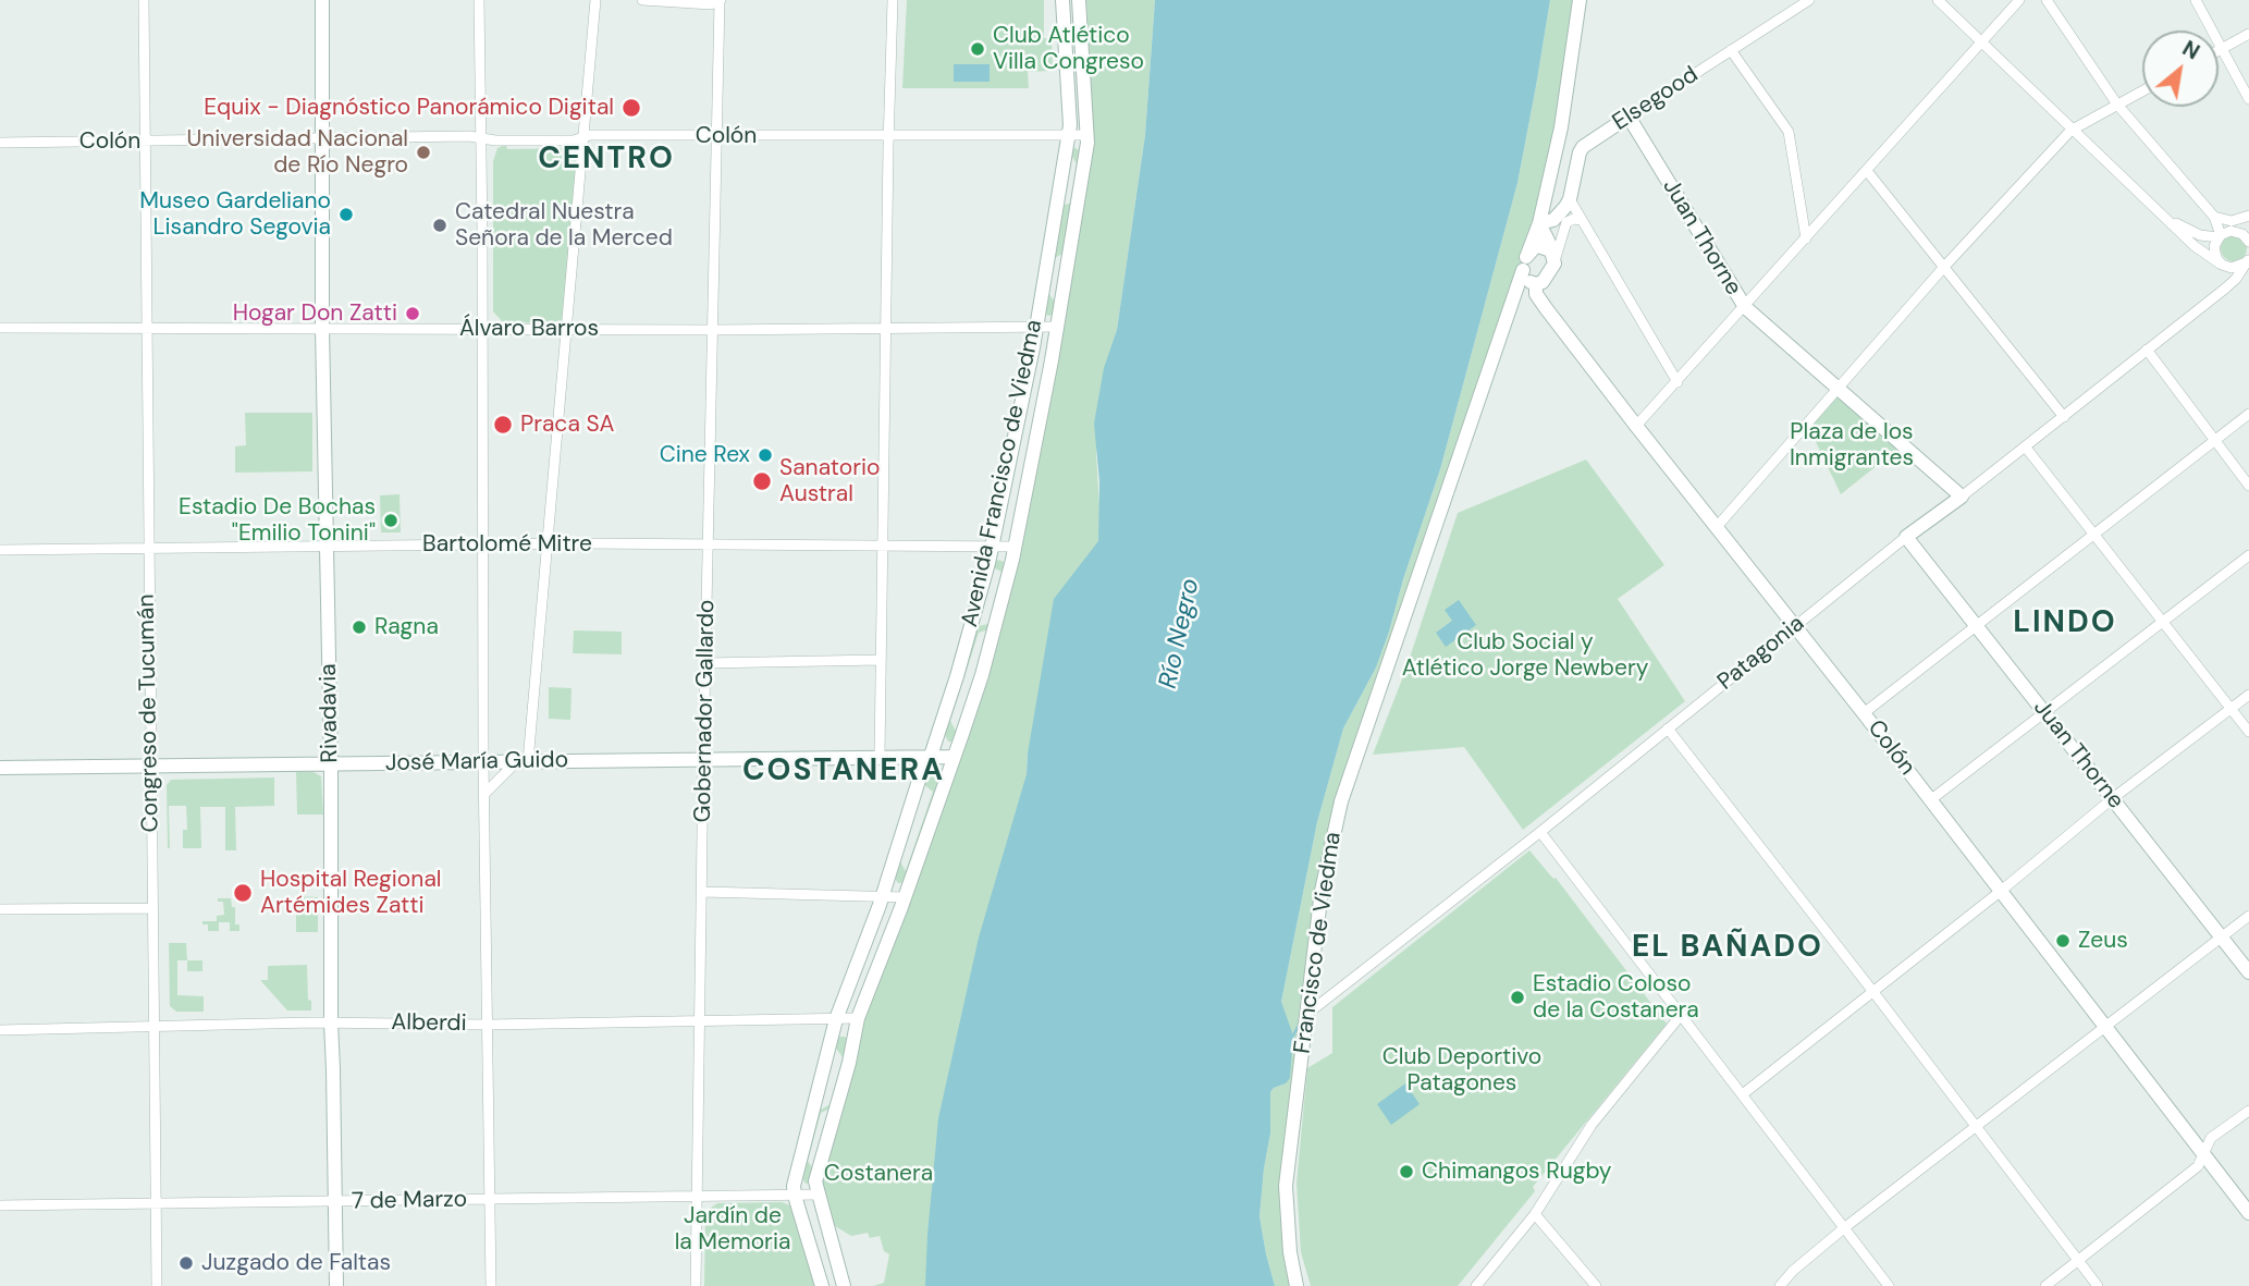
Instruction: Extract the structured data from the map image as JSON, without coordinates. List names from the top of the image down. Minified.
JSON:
{"streets":{"main road":["Elsegood","Colón","Juan Thorne","Avenida Francisco de Viedma","Patagonia","Rivadavia","José María Guido","Francisco de Viedma"],"street":["Álvaro Barros","Bartolomé Mitre","Gobernador Gallardo","Congreso de Tucumán","Alberdi","7 de Marzo"]},"crossings":[["Elsegood","Juan Thorne"],["Colón","Avenida Francisco de Viedma"],["Colón","Patagonia"],["Colón","Gobernador Gallardo"],["Colón","Congreso de Tucumán"],["Colón","Rivadavia"],["Colón","Francisco de Viedma"],["Juan Thorne","Patagonia"],["Álvaro Barros","Avenida Francisco de Viedma"],["Álvaro Barros","Gobernador Gallardo"],["Álvaro Barros","Congreso de Tucumán"],["Álvaro Barros","Rivadavia"],["Avenida Francisco de Viedma","Bartolomé Mitre"],["Avenida Francisco de Viedma","José María Guido"],["Avenida Francisco de Viedma","Alberdi"],["Avenida Francisco de Viedma","7 de Marzo"],["Bartolomé Mitre","Gobernador Gallardo"],["Bartolomé Mitre","Congreso de Tucumán"],["Bartolomé Mitre","Rivadavia"],["Patagonia","Francisco de Viedma"],["Gobernador Gallardo","José María Guido"],["Gobernador Gallardo","Alberdi"],["Gobernador Gallardo","7 de Marzo"],["Congreso de Tucumán","José María Guido"],["Congreso de Tucumán","Alberdi"],["Congreso de Tucumán","7 de Marzo"],["Rivadavia","José María Guido"],["Rivadavia","Alberdi"],["Rivadavia","7 de Marzo"]],"districts":["CENTRO","LINDO","COSTANERA","EL BAÑADO"],"water":["Río Negro"],"parks":["Plaza de los Inmigrantes","Club Social y Atlético Jorge Newbery","Club Deportivo Patagones","Costanera","Jardín de la Memoria"],"places":["Club Atlético Villa Congreso","Equix - Diagnóstico Panorámico Digital","Universidad Nacional de Río Negro","Museo Gardeliano Lisandro Segovia","Catedral Nuestra Señora de la Merced","Hogar Don Zatti","Praca SA","Cine Rex","Sanatorio Austral","Estadio De Bochas \"Emilio Tonini\"","Ragna","Hospital Regional Artémides Zatti","Zeus","Estadio Coloso de la Costanera","Chimangos Rugby","Juzgado de Faltas"],"north":"top right"}
